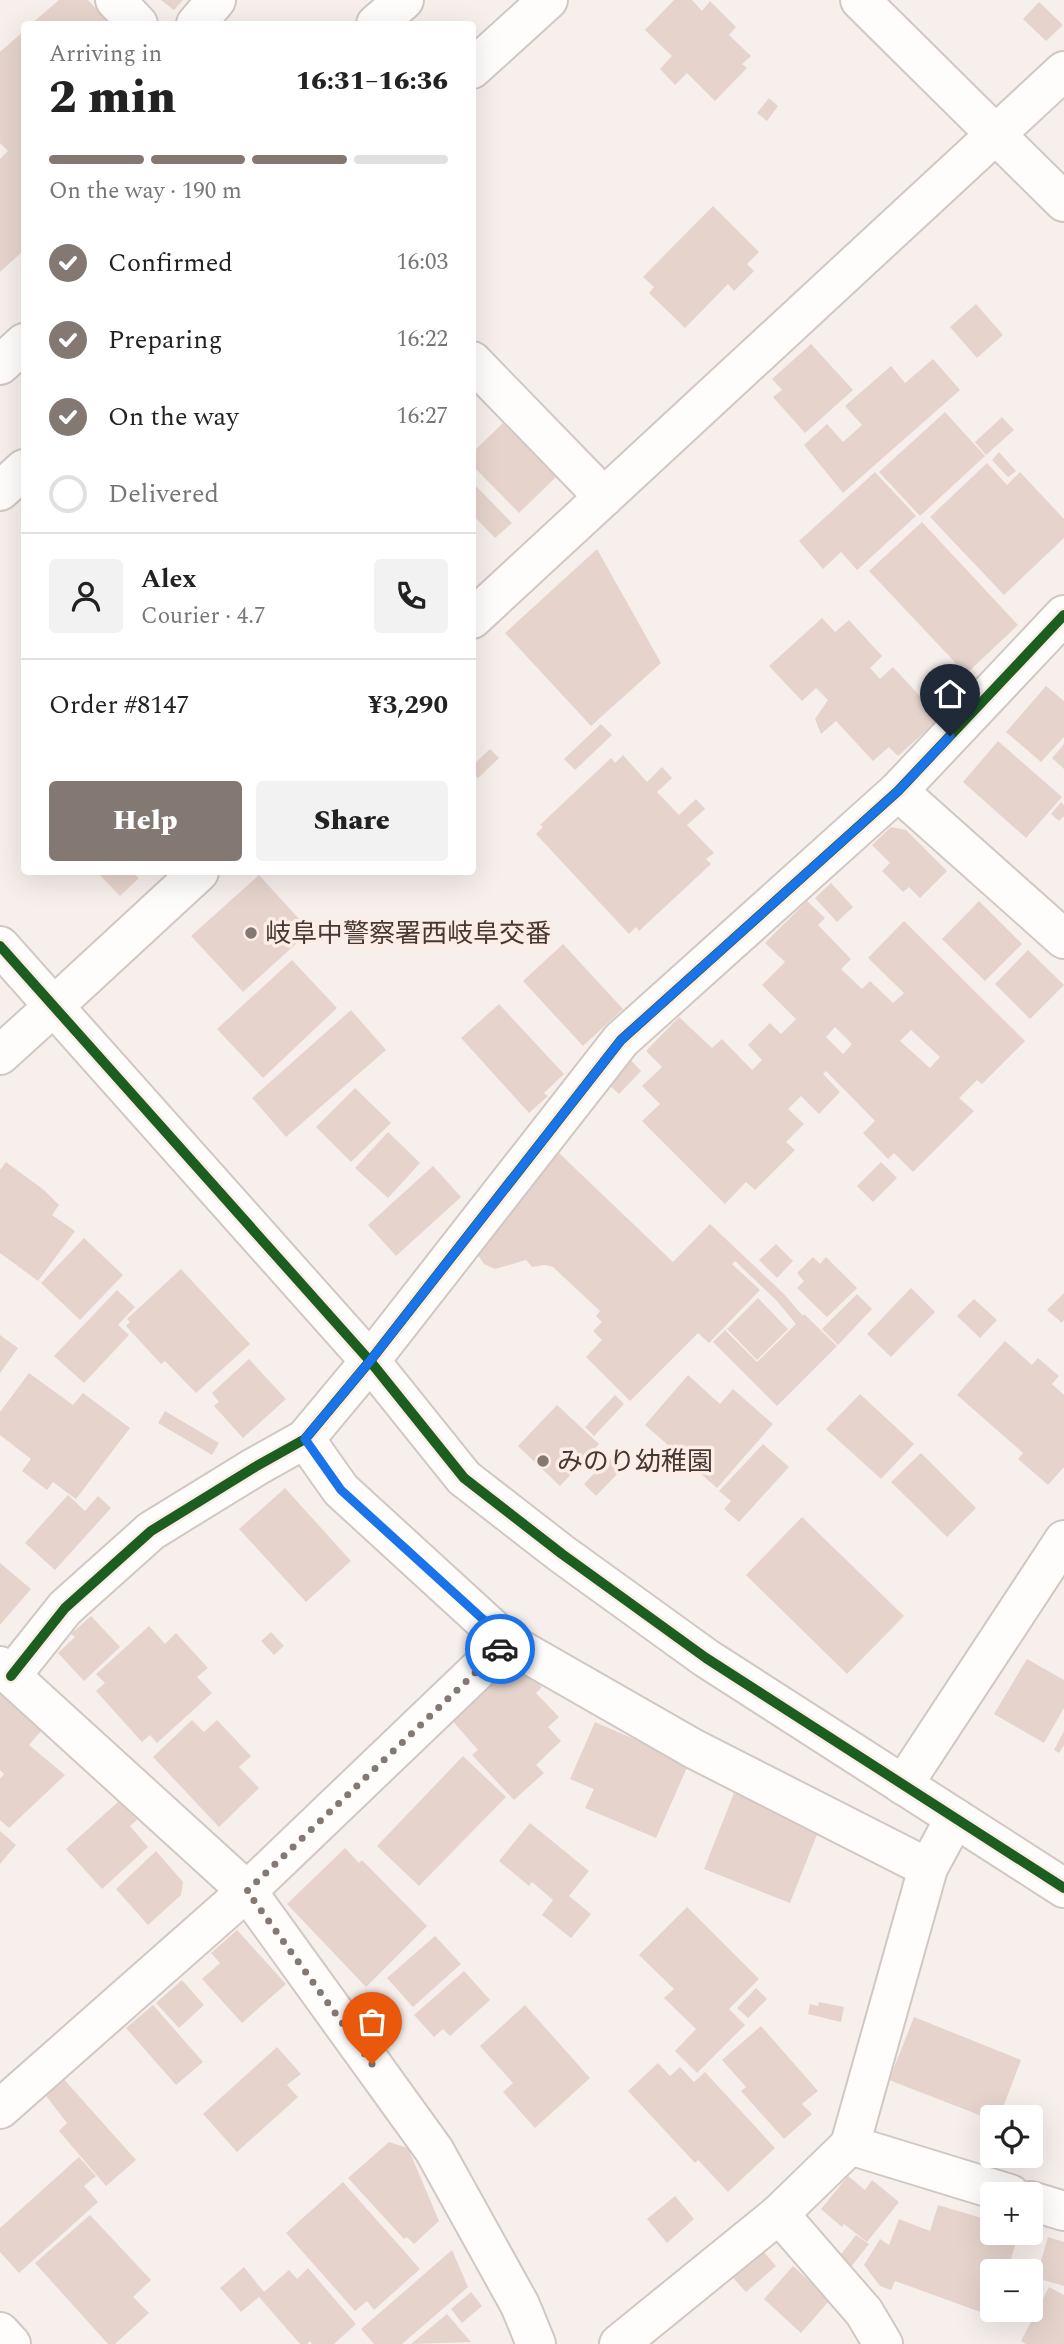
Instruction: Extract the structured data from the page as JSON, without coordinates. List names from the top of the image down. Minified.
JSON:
{"places":["岐阜中警察署西岐阜交番","みのり幼稚園"],"page":{"heading":["2 min","Arriving in","16:31–16:36"],"panel":["Alex","Courier · 4.7","Order #8147","¥3,290"],"bar":"On the way · 190 m","list":[["Confirmed","16:03"],["Preparing","16:22"],["On the way","16:27"],"Delivered"],"buttons":["Help","Share"],"map_buttons":["+","−"]}}
